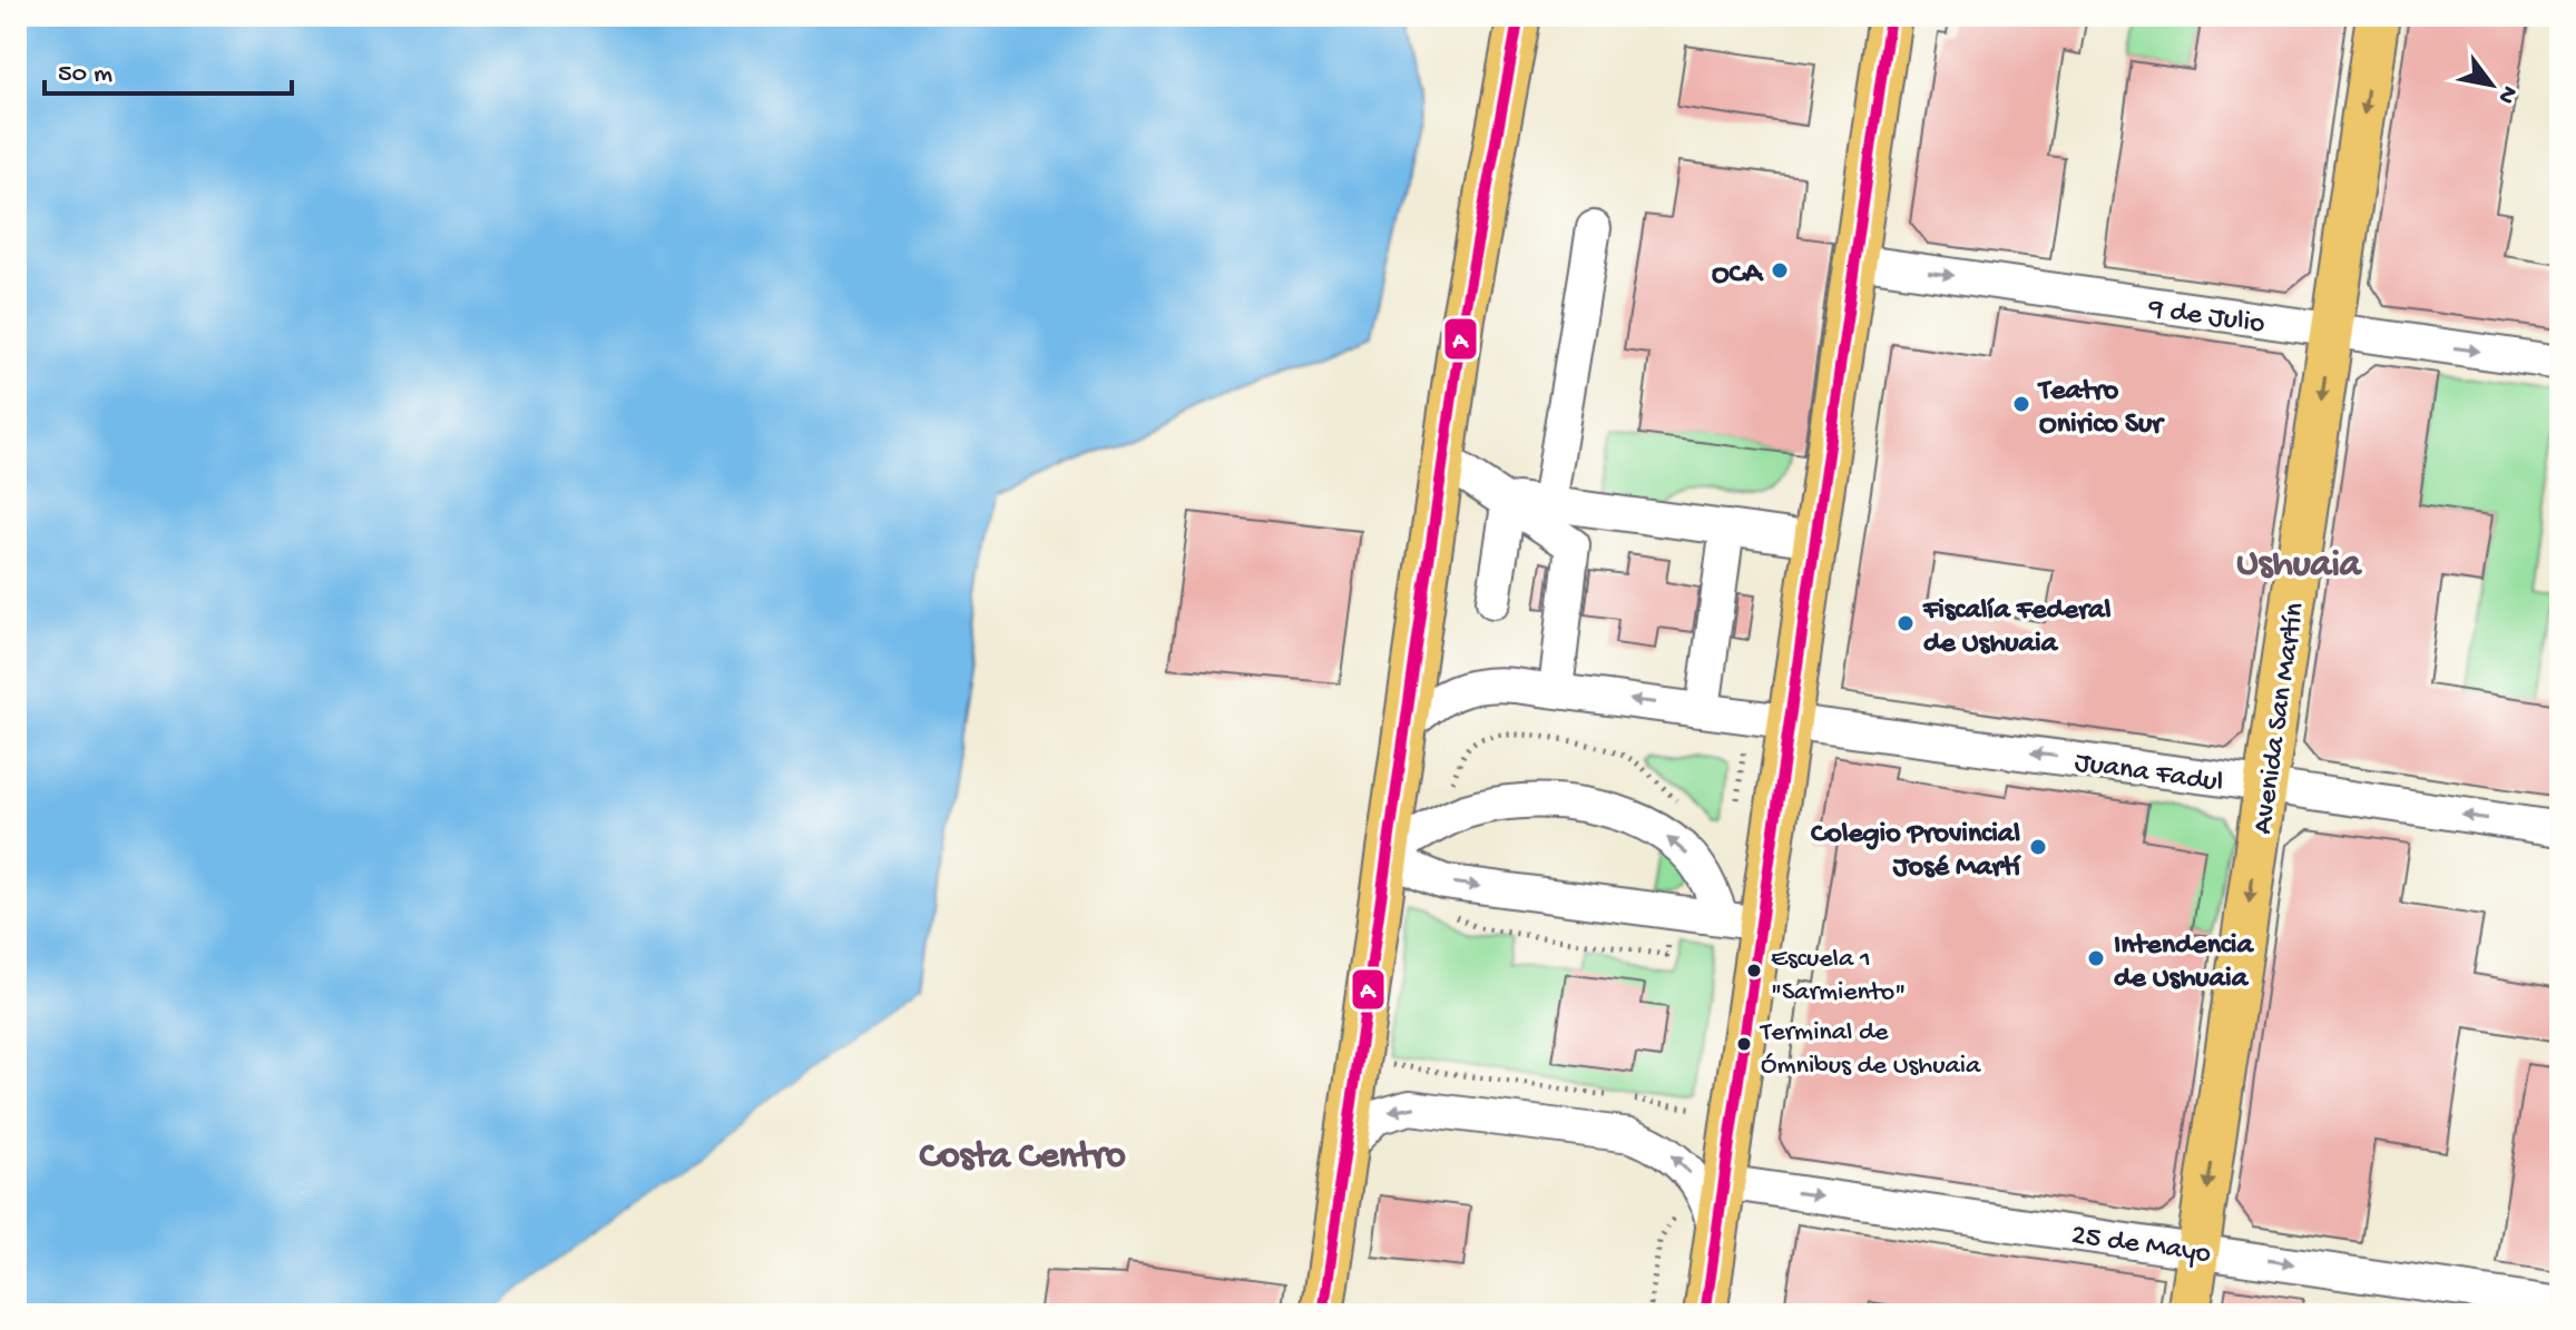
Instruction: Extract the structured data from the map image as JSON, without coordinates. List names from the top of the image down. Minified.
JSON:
{"streets":{"main road":["Avenida San Martín"],"street":["9 de Julio","Juana Fadul","25 de Mayo"]},"crossings":[["9 de Julio","Avenida San Martín"],["Avenida San Martín","Juana Fadul"],["Avenida San Martín","25 de Mayo"]],"one_way":["9 de Julio","Avenida San Martín"],"districts":["Ushuaia","Costa Centro"],"places":["OCA","Teatro Onirico Sur","Fiscalía Federal de Ushuaia","Colegio Provincial José Martí","Intendencia de Ushuaia","Escuela 1 \"Sarmiento\"","Terminal de Ómnibus de Ushuaia"],"lines":["transit line A"],"scale_bar":"50 m","north":"bottom right"}
